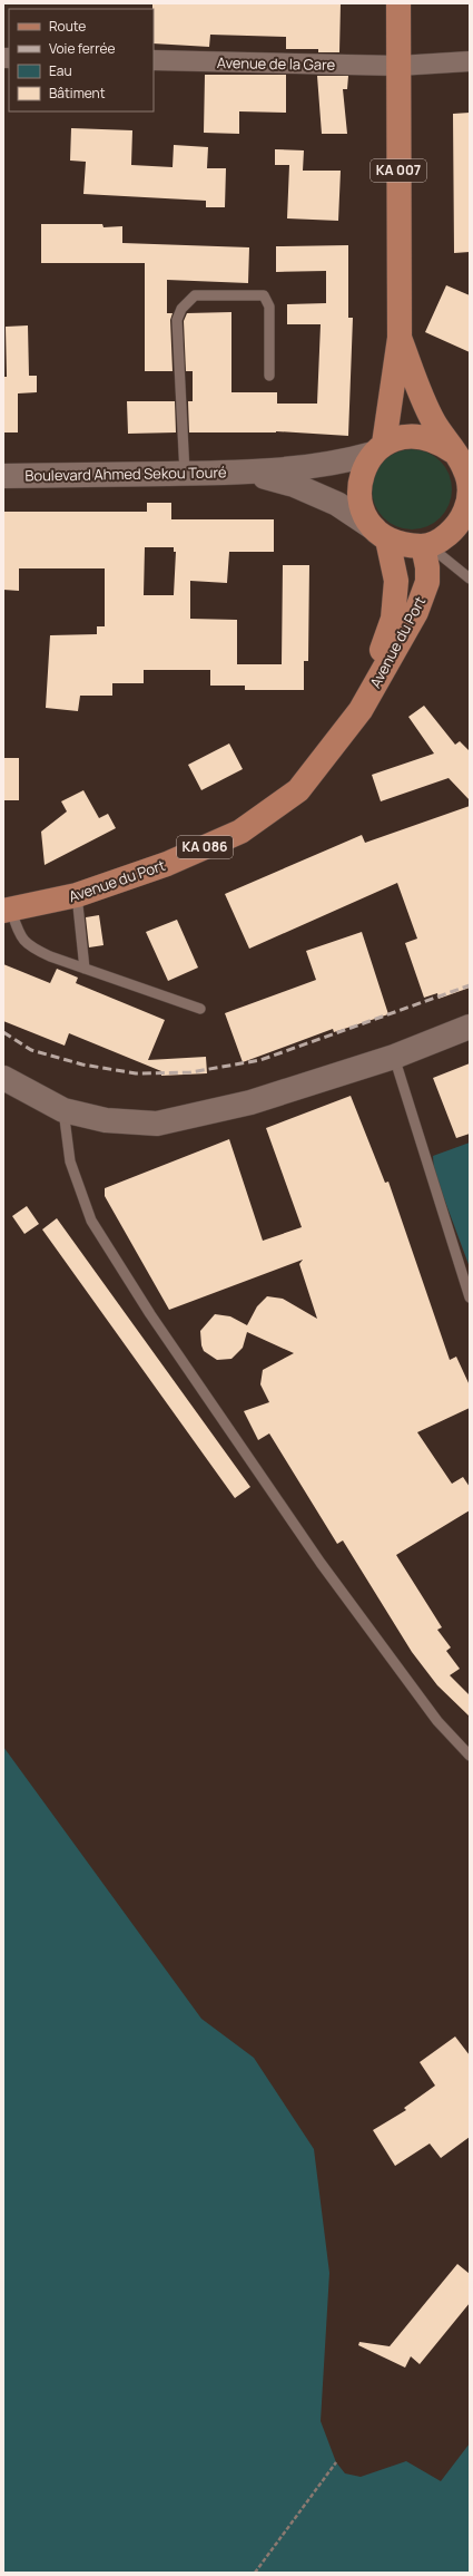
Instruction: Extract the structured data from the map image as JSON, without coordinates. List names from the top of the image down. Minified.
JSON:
{"streets":{"main road":["KA 007","Avenue du Port","KA 086"],"street":["Avenue de la Gare","Boulevard Ahmed Sekou Touré"]},"crossings":[["Avenue de la Gare","KA 007"],["KA 007","Boulevard Ahmed Sekou Touré"],["KA 007","Avenue du Port"],["Boulevard Ahmed Sekou Touré","Avenue du Port"]],"legend":["Route","Voie ferrée","Eau","Bâtiment"]}
